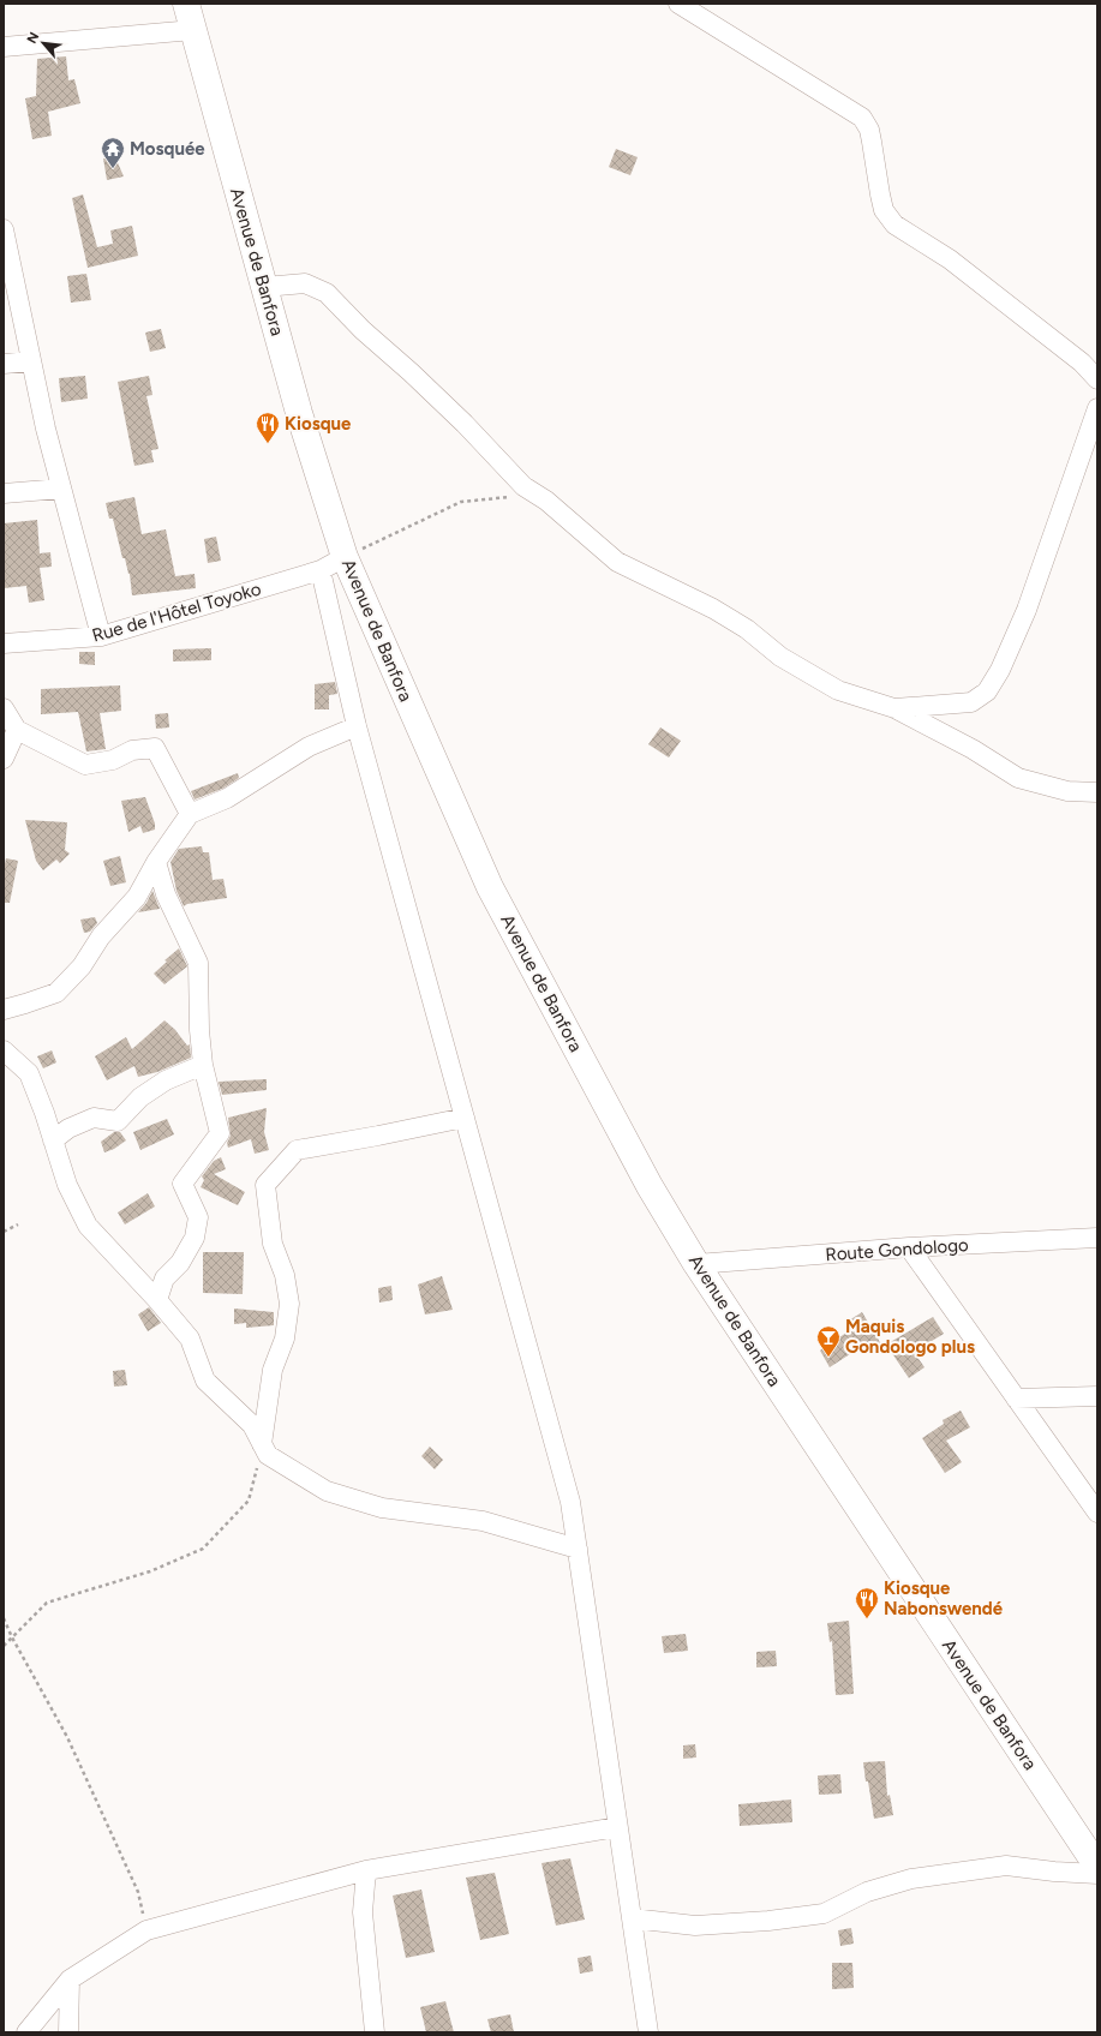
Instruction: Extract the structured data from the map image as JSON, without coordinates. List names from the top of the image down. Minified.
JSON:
{"streets":{"main road":["Avenue de Banfora"],"street":["Rue de l'Hôtel Toyoko","Route Gondologo"]},"crossings":[["Avenue de Banfora","Rue de l'Hôtel Toyoko"],["Avenue de Banfora","Route Gondologo"]],"places":{"temple":["Mosquée"],"restaurant":["Kiosque","Kiosque Nabonswendé"],"bar":["Maquis Gondologo plus"]},"north":"top left"}
